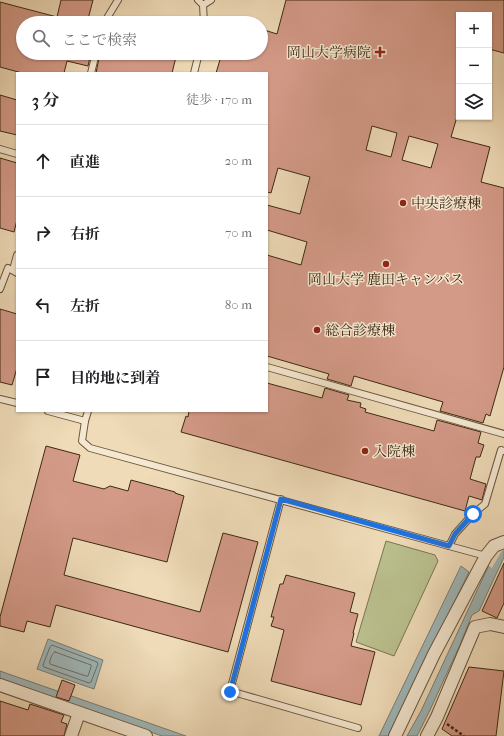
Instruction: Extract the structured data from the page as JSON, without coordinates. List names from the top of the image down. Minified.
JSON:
{"places":{"health":["岡山大学病院"],"other":["中央診療棟","岡山大学 鹿田キャンパス","総合診療棟","入院棟"]},"page":{"map_buttons":["+","−"],"search":"ここで検索","heading":["3 分","徒歩 · 170 m"],"list":[["直進","20 m"],["右折","70 m"],["左折","80 m"],"目的地に到着"]}}
